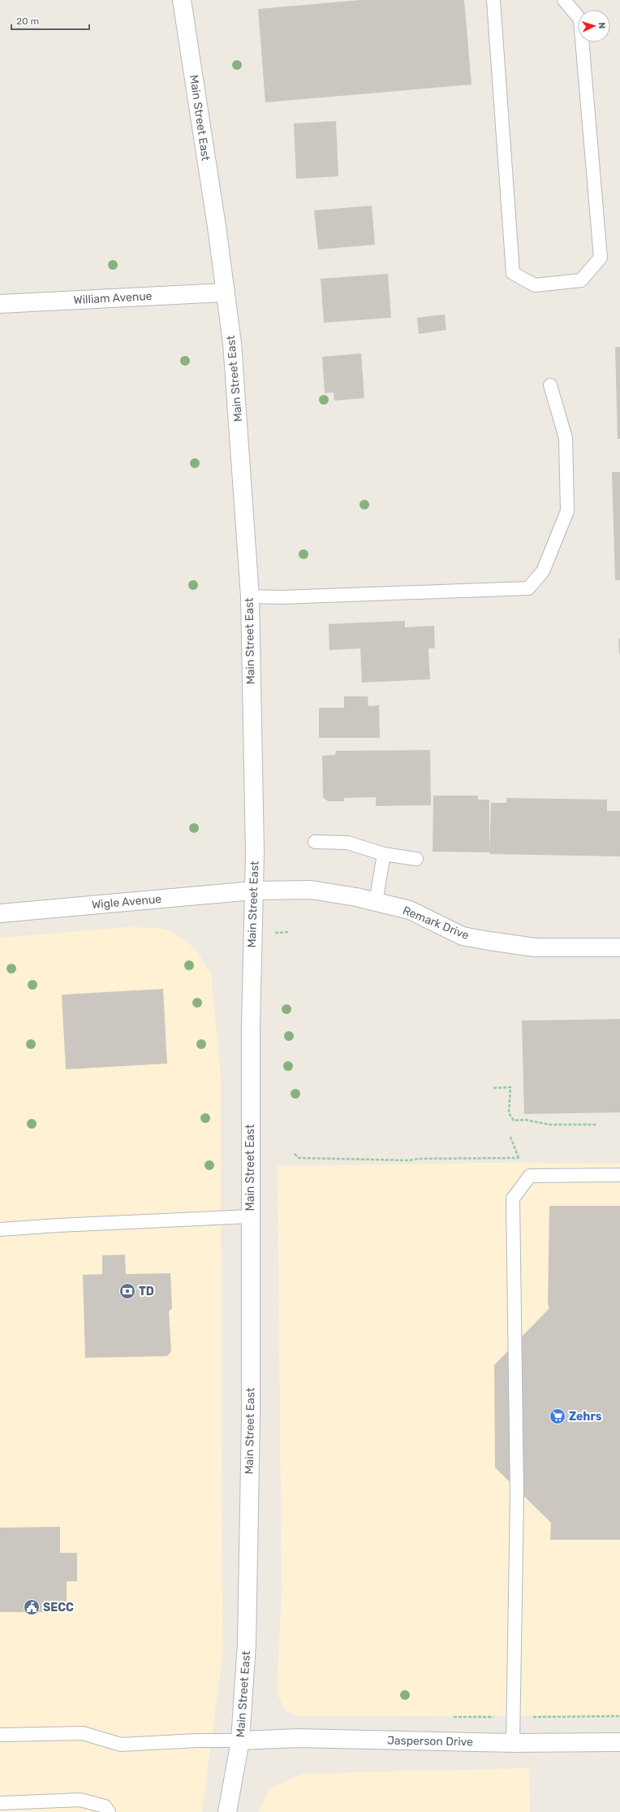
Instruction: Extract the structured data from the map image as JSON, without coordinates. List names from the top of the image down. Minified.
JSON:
{"streets":{"main road":["Main Street East","William Avenue","Wigle Avenue","Remark Drive","Jasperson Drive"]},"crossings":[["Main Street East","William Avenue"],["Main Street East","Wigle Avenue"],["Main Street East","Remark Drive"],["Main Street East","Jasperson Drive"],["Wigle Avenue","Remark Drive"]],"places":{"bank":["TD"],"supermarket":["Zehrs"],"public building":["SECC"]},"scale_bar":"20 m","north":"right"}
